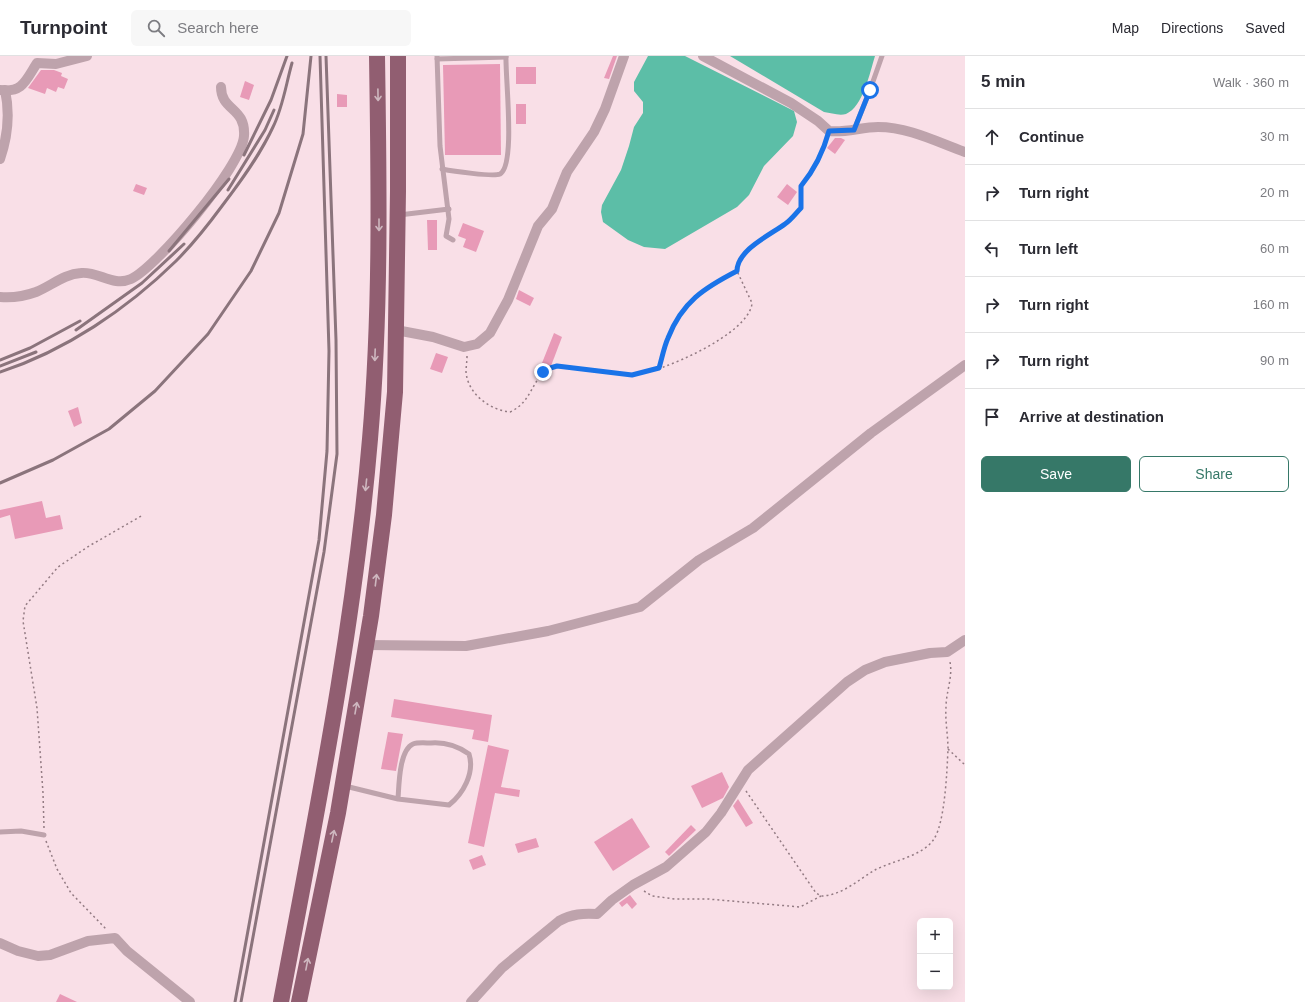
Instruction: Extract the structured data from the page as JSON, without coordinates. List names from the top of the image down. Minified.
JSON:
{"page":{"header":"Turnpoint","search":"Search here","nav":["Map","Directions","Saved"],"heading":["5 min","Walk · 360 m"],"list":[["Continue","30 m"],["Turn right","20 m"],["Turn left","60 m"],["Turn right","160 m"],["Turn right","90 m"],"Arrive at destination"],"buttons":["Save","Share"],"map_buttons":["+","−"]}}
